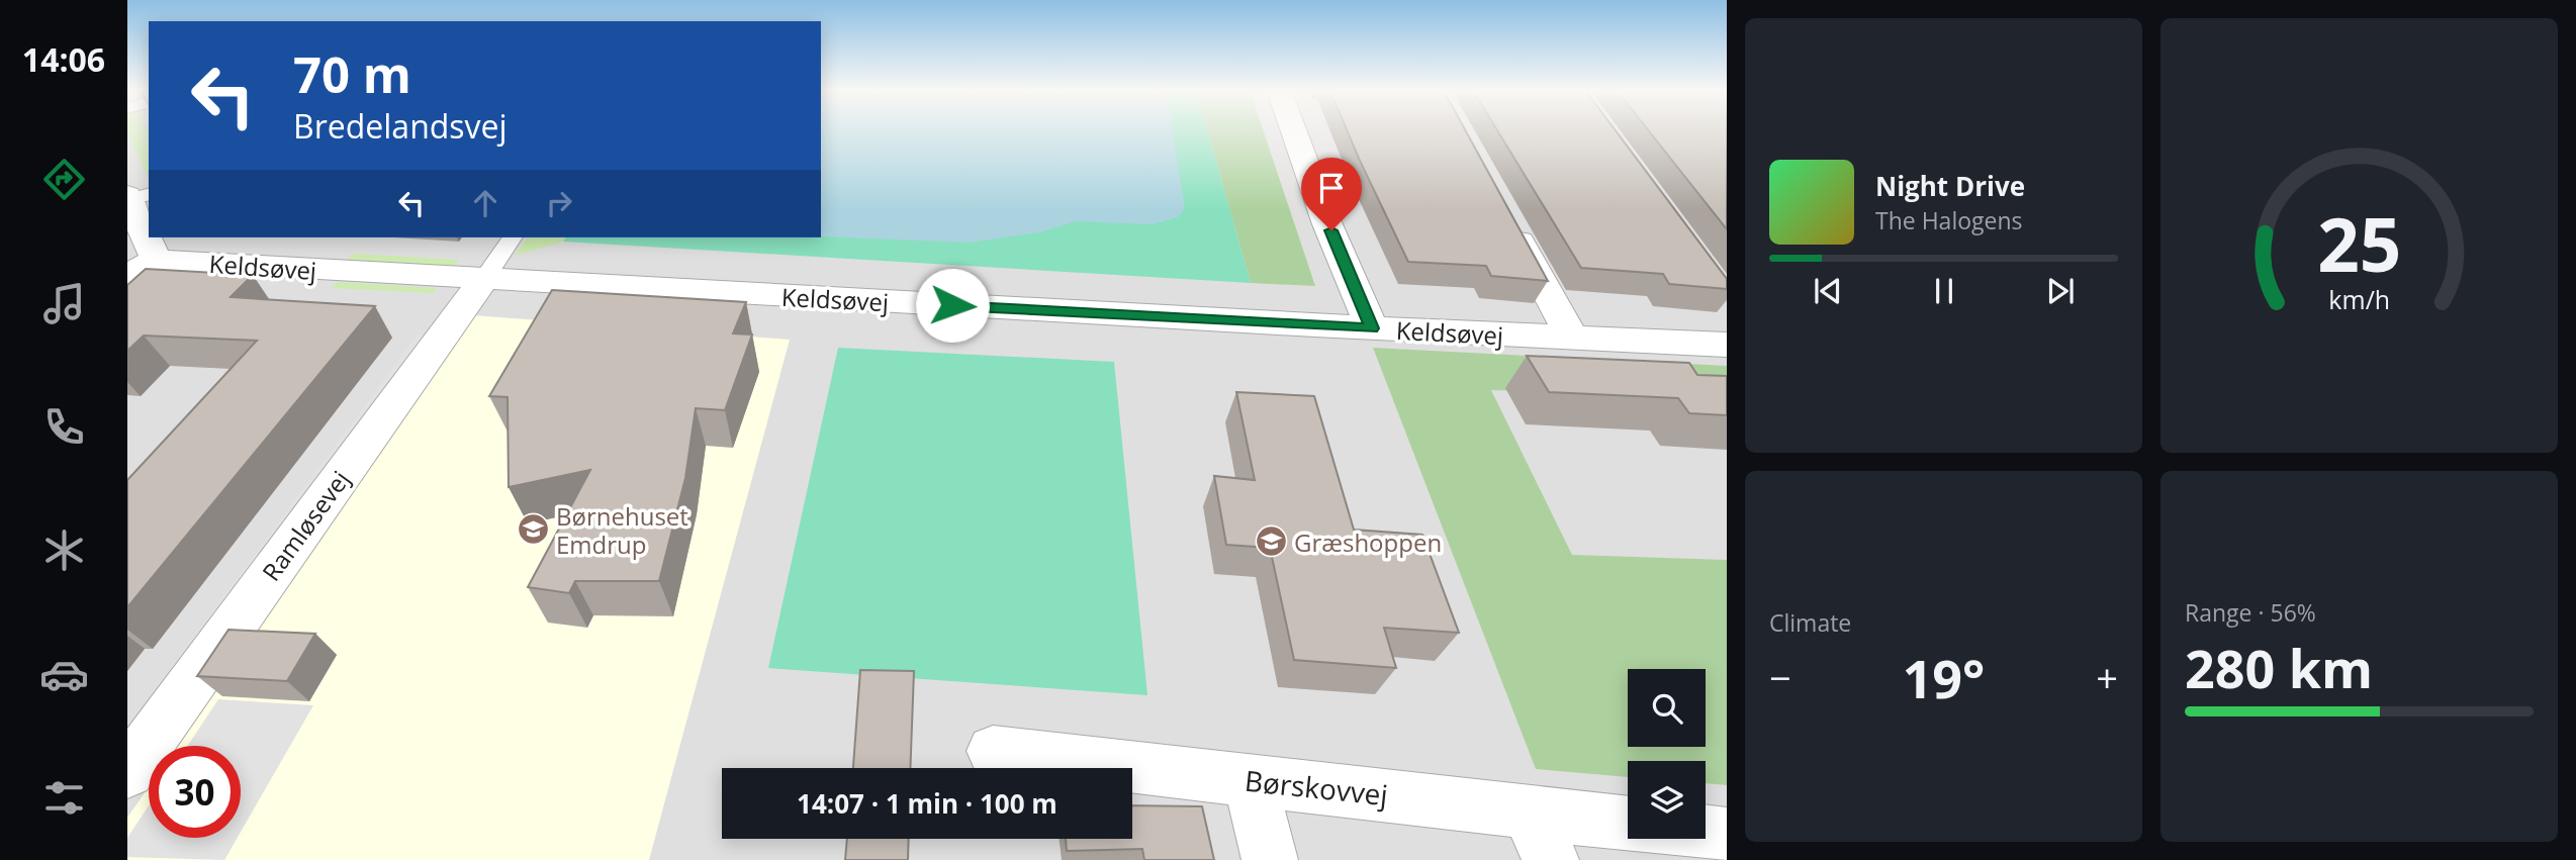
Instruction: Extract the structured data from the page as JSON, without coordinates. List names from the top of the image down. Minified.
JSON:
{"streets":{"street":["Keldsøvej","Ramløsevej","Børskovvej"]},"crossings":[["Keldsøvej","Ramløsevej"]],"places":{"school or university":["Børnehuset Emdrup","Græshoppen"]},"page":{"tabs":"14:06","turn":["70 m","Bredelandsvej"],"song":["Night Drive","The Halogens"],"tile":["Climate",["Range · 56%","280 km"]],"heat":["−","19°","+"],"limit":"30","trip":"14:07 · 1 min · 100 m","gauge":["25","km/h"]}}
